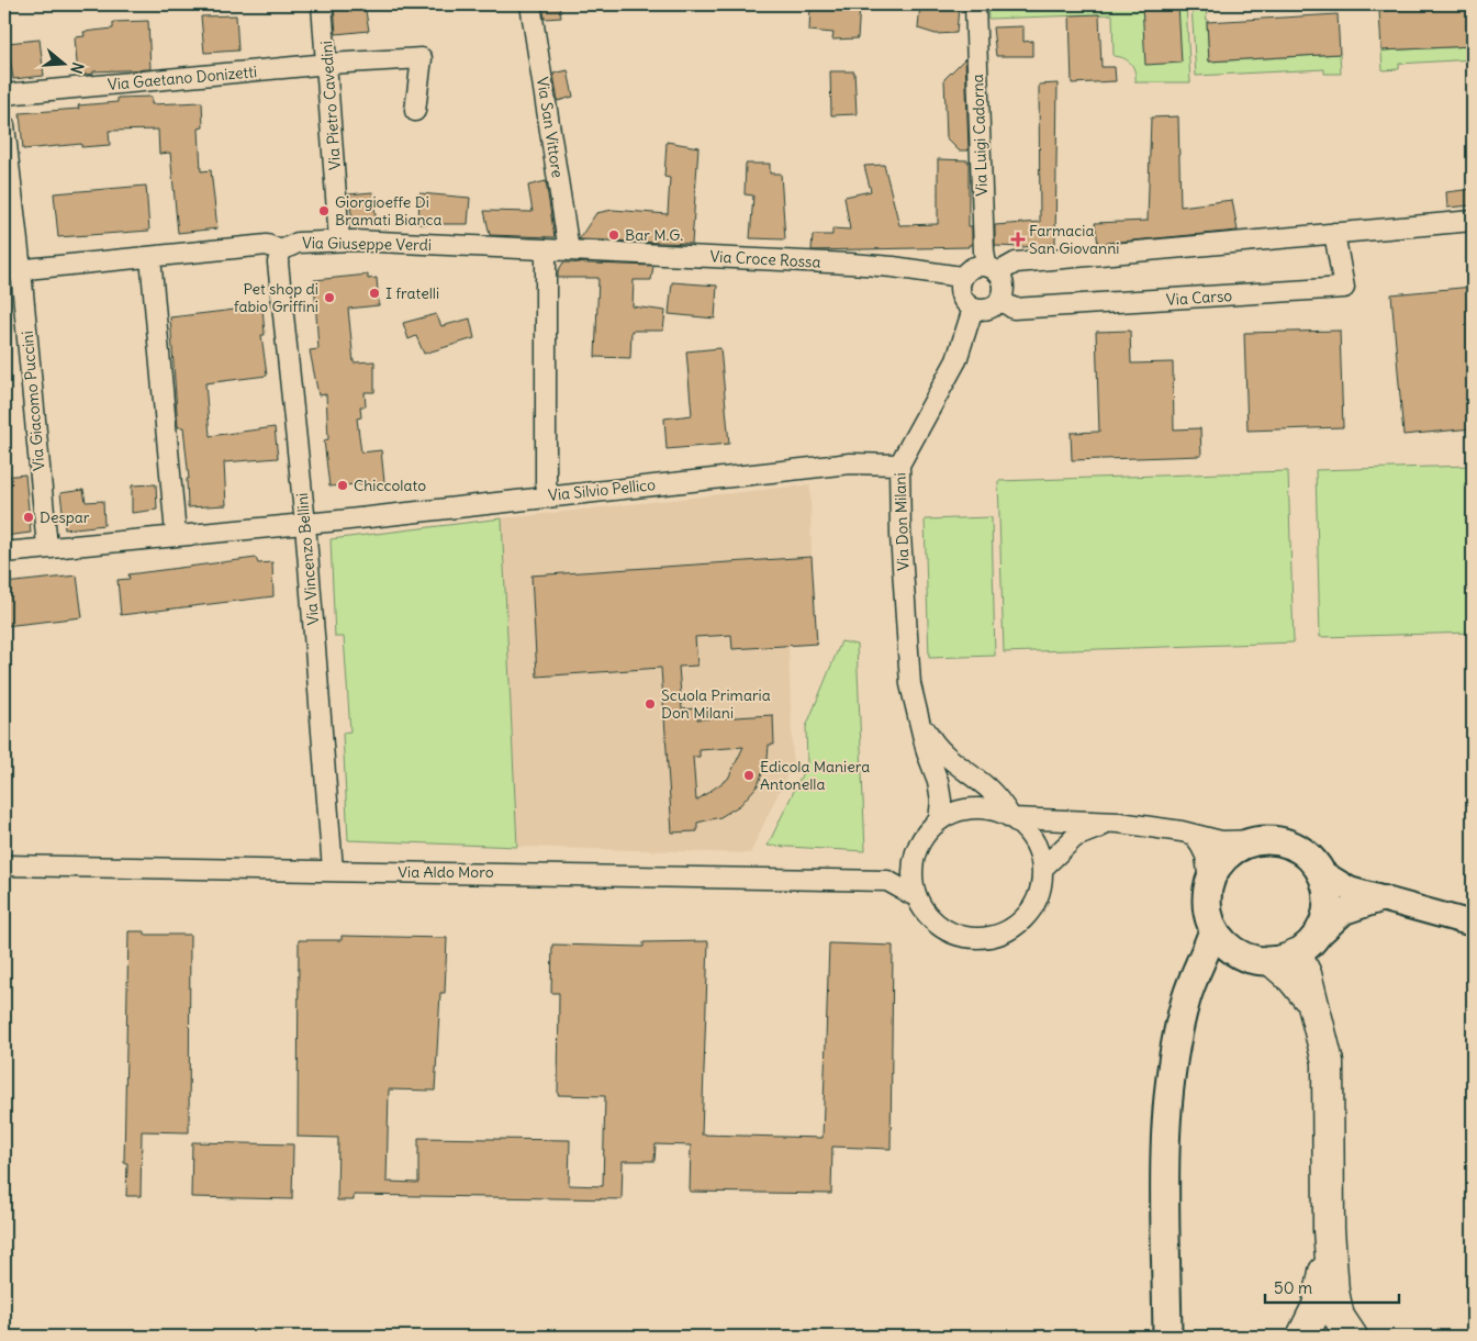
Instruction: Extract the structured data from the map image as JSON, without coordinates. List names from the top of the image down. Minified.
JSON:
{"streets":{"street":["Via Gaetano Donizetti","Via Pietro Cavedini","Via San Vittore","Via Luigi Cadorna","Via Giuseppe Verdi","Via Croce Rossa","Via Carso","Via Giacomo Puccini","Via Silvio Pellico","Via Don Milani","Via Vincenzo Bellini","Via Aldo Moro"]},"crossings":[["Via Gaetano Donizetti","Via Pietro Cavedini"],["Via Pietro Cavedini","Via Giuseppe Verdi"],["Via San Vittore","Via Giuseppe Verdi"],["Via San Vittore","Via Croce Rossa"],["Via Luigi Cadorna","Via Croce Rossa"],["Via Luigi Cadorna","Via Carso"],["Via Luigi Cadorna","Via Don Milani"],["Via Giuseppe Verdi","Via Croce Rossa"],["Via Giuseppe Verdi","Via Giacomo Puccini"],["Via Giuseppe Verdi","Via Vincenzo Bellini"],["Via Croce Rossa","Via Carso"],["Via Croce Rossa","Via Don Milani"],["Via Carso","Via Don Milani"],["Via Giacomo Puccini","Via Silvio Pellico"],["Via Silvio Pellico","Via Don Milani"],["Via Silvio Pellico","Via Vincenzo Bellini"],["Via Don Milani","Via Aldo Moro"],["Via Vincenzo Bellini","Via Aldo Moro"]],"places":{"other":["Giorgioeffe Di Bramati Bianca","Bar M.G.","I fratelli","Pet shop di fabio Griffini","Chiccolato","Despar","Scuola Primaria Don Milani","Edicola Maniera Antonella"],"health":["Farmacia San Giovanni"]},"scale_bar":"50 m","north":"right"}
